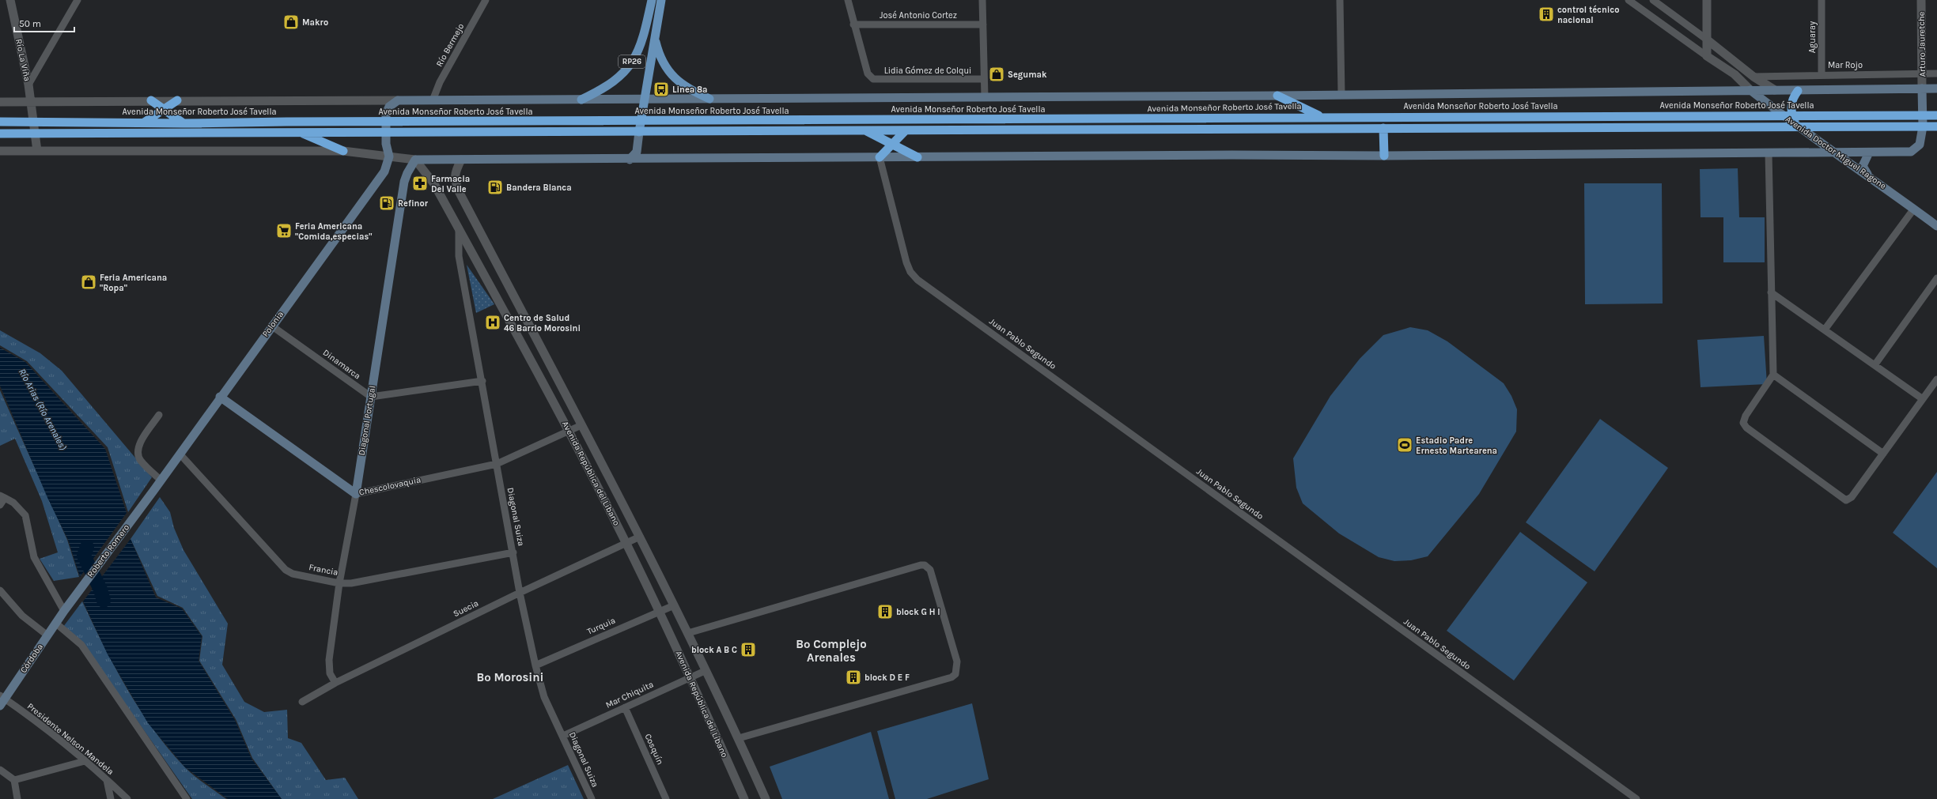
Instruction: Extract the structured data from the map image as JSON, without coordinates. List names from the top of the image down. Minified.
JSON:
{"streets":{"highway":["Avenida Monseñor Roberto José Tavella"],"main road":["RP26","Avenida Doctor Miguel Ragone","Polonia","Diagonal Portugal","Chescolovaquia","Roberto Romero","Córdoba"],"street":["José Antonio Cortez","Aguaray","Arturo Jauretche","Río Bermejo","Río La Viña","Mar Rojo","Lidia Gómez de Colqui","Juan Pablo Segundo","Dinamarca","Avenida República del Líbano","Diagonal Suiza","Francia","Suecia","Turquia","Mar Chiquita","Presidente Nelson Mandela","Cosquín"]},"crossings":[["José Antonio Cortez","Lidia Gómez de Colqui"],["Aguaray","Mar Rojo"],["Arturo Jauretche","Mar Rojo"],["Río La Viña","Avenida Monseñor Roberto José Tavella"],["RP26","Avenida Monseñor Roberto José Tavella"],["Avenida Monseñor Roberto José Tavella","Avenida Doctor Miguel Ragone"],["Polonia","Dinamarca"],["Polonia","Chescolovaquia"],["Polonia","Roberto Romero"],["Polonia","Francia"],["Dinamarca","Diagonal Portugal"],["Diagonal Portugal","Avenida República del Líbano"],["Diagonal Portugal","Chescolovaquia"],["Diagonal Portugal","Francia"],["Diagonal Portugal","Suecia"],["Avenida República del Líbano","Chescolovaquia"],["Avenida República del Líbano","Diagonal Suiza"],["Avenida República del Líbano","Suecia"],["Avenida República del Líbano","Turquia"],["Avenida República del Líbano","Mar Chiquita"],["Chescolovaquia","Diagonal Suiza"],["Diagonal Suiza","Francia"],["Diagonal Suiza","Suecia"],["Diagonal Suiza","Turquia"],["Diagonal Suiza","Mar Chiquita"],["Roberto Romero","Córdoba"],["Córdoba","Presidente Nelson Mandela"],["Mar Chiquita","Cosquín"]],"districts":["Bº Complejo Arenales","Bº Morosini"],"water":["Río Arias (Río Arenales)"],"places":{"building":["control técnico nacional","block G H I","block A B C","block D E F"],"shop":["Makro","Segumak","Feria Americana \"Ropa\""],"bus stop":["Linea 8a"],"pharmacy":["Farmacia Del Valle"],"fuel station":["Bandera Blanca","Refinor"],"supermarket":["Feria Americana \"Comida,especias\""],"hospital":["Centro de Salud 46 Barrio Morosini"],"sports":["Estadio Padre Ernesto Martearena"]},"scale_bar":"50 m"}
